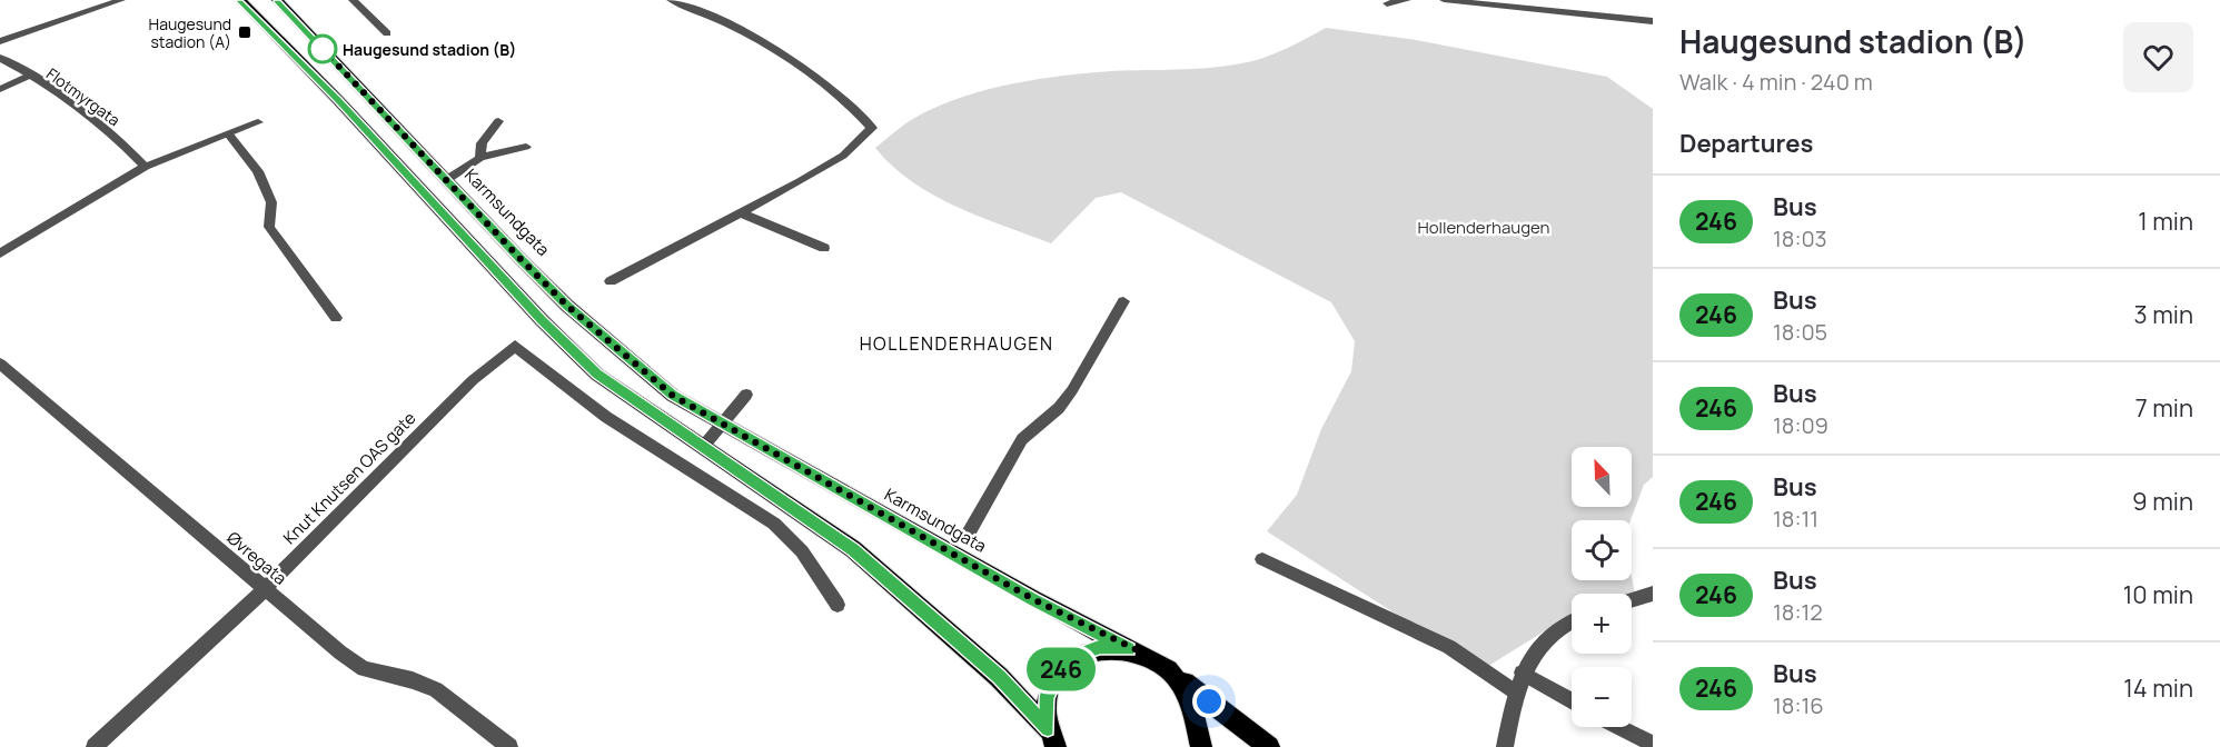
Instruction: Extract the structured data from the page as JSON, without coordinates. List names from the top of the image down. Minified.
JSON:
{"streets":{"main road":["Karmsundgata"],"street":["Flotmyrgata","Knut Knutsen OAS gate","Øvregata"]},"crossings":[["Knut Knutsen OAS gate","Øvregata"]],"districts":["HOLLENDERHAUGEN"],"parks":["Hollenderhaugen"],"places":{"transit":["Haugesund stadion (A)"],"other":["Haugesund stadion (B)"]},"lines":["bus line 246"],"north":"top left","page":{"on_map":"246","heading":[["Haugesund stadion (B)","Walk · 4 min · 240 m"],"Departures"],"list":[{"mark":"246","name":"Bus","note":"18:03","value":"1 min"},{"mark":"246","name":"Bus","note":"18:05","value":"3 min"},{"mark":"246","name":"Bus","note":"18:09","value":"7 min"},{"mark":"246","name":"Bus","note":"18:11","value":"9 min"},{"mark":"246","name":"Bus","note":"18:12","value":"10 min"},{"mark":"246","name":"Bus","note":"18:16","value":"14 min"}],"map_buttons":["+","−"]}}
